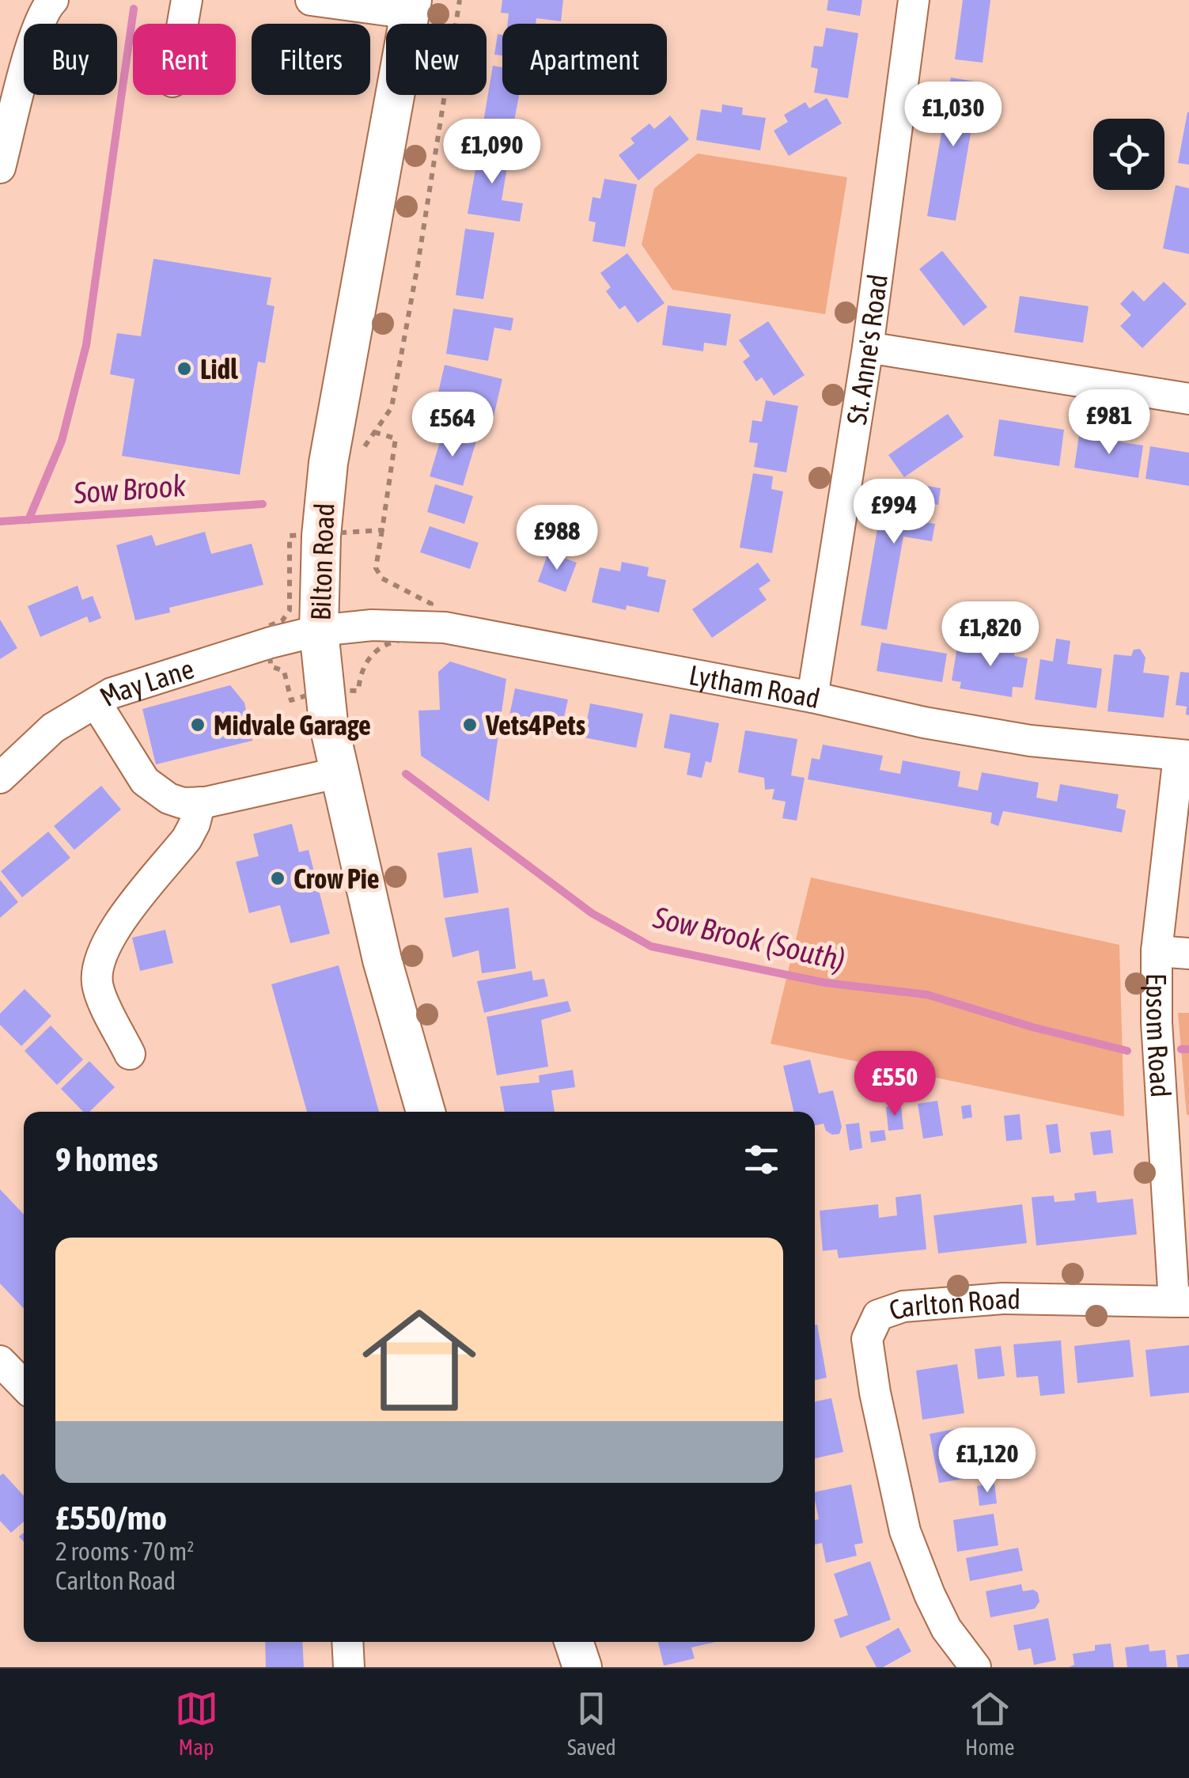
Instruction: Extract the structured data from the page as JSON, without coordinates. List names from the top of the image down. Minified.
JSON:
{"streets":{"main road":["Bilton Road"],"street":["St. Anne's Road","May Lane","Lytham Road","Epsom Road","Carlton Road"]},"crossings":[["St. Anne's Road","Lytham Road"],["Bilton Road","May Lane"],["Bilton Road","Lytham Road"],["May Lane","Lytham Road"],["Lytham Road","Epsom Road"],["Epsom Road","Carlton Road"]],"water":["Sow Brook","Sow Brook (South)"],"places":["Lidl","Midvale Garage","Vets4Pets","Crow Pie"],"page":{"chip":["Buy","Rent","Filters","New","Apartment"],"price":["£1,030","£1,090","£981","£564","£994","£988","£1,820","£550","£1,120"],"heading":"9 homes","list":[{"name":"£550/mo","note":"2 rooms · 70 m² · Carlton Road"}],"tabs":["Map","Saved","Home"]}}
